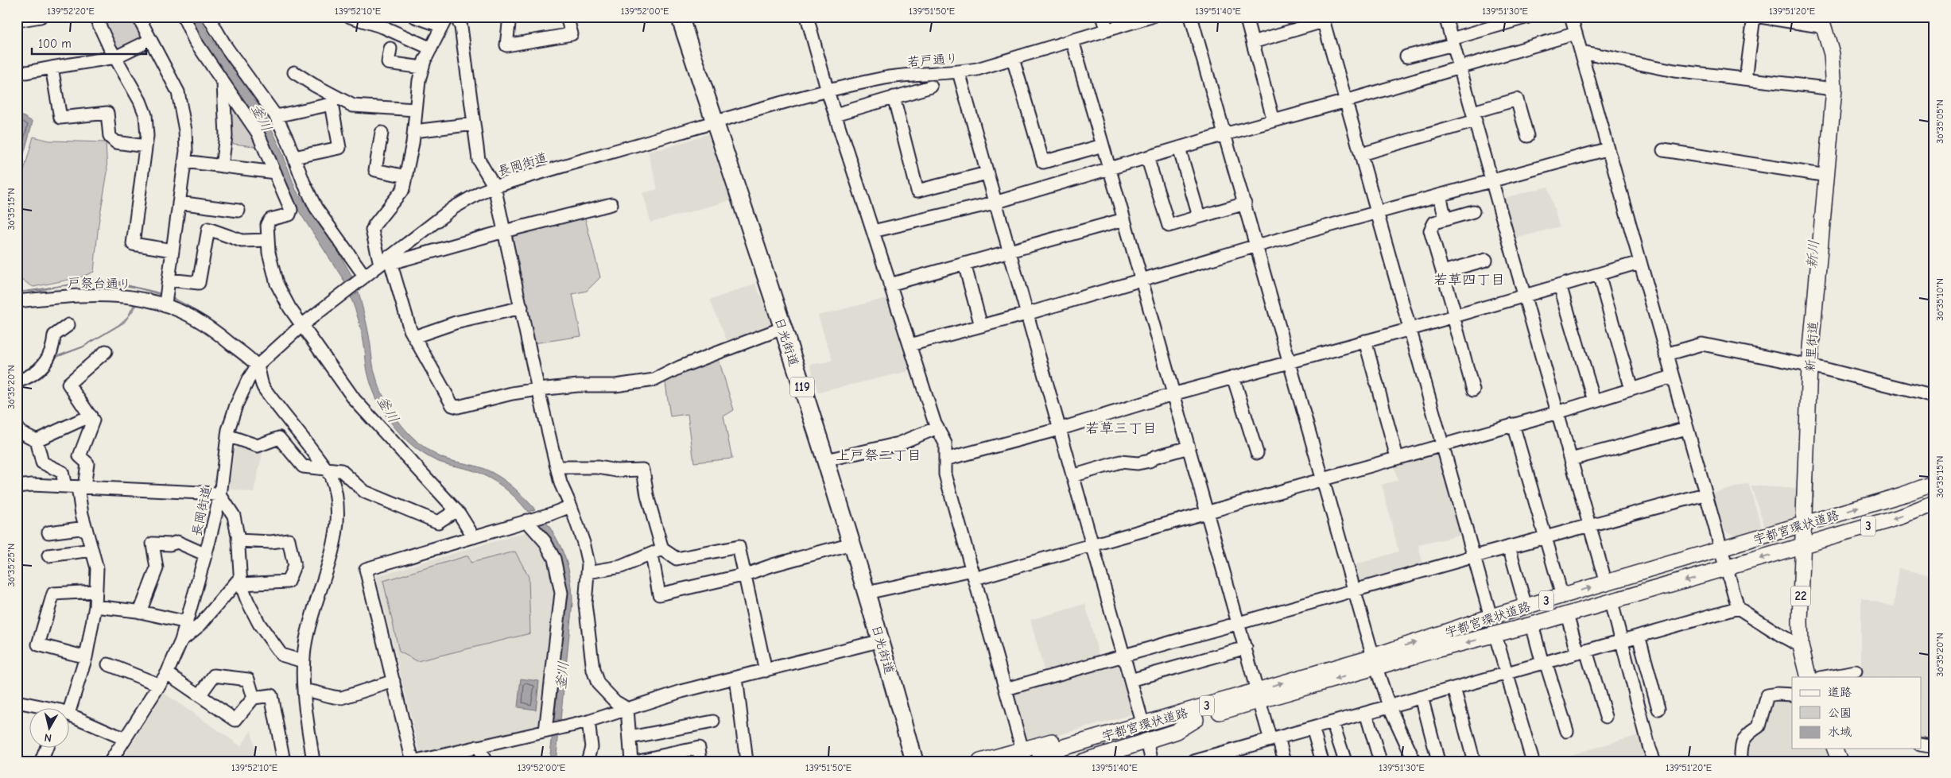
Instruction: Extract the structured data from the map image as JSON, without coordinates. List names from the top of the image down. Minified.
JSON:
{"streets":{"highway":["日光街道","119"],"main road":["新里街道","3","宇都宮環状道路","22"],"street":["若戸通り","長岡街道","戸祭台通り"]},"crossings":[["若戸通り","長岡街道"],["若戸通り","日光街道"],["長岡街道","戸祭台通り"],["長岡街道","日光街道"],["新里街道","宇都宮環状道路"],["3","宇都宮環状道路"]],"districts":["若草四丁目","若草三丁目","上戸祭二丁目"],"water":["釜川","新川"],"legend":["道路","公園","水域"],"scale_bar":"100 m","north":"bottom","coordinates":["139°52'20\"E","139°52'10\"E","139°52'00\"E","139°51'50\"E","139°51'40\"E","139°51'30\"E","139°51'20\"E","36°35'05\"N","36°35'15\"N","36°35'10\"N","36°35'20\"N","36°35'25\"N"]}
